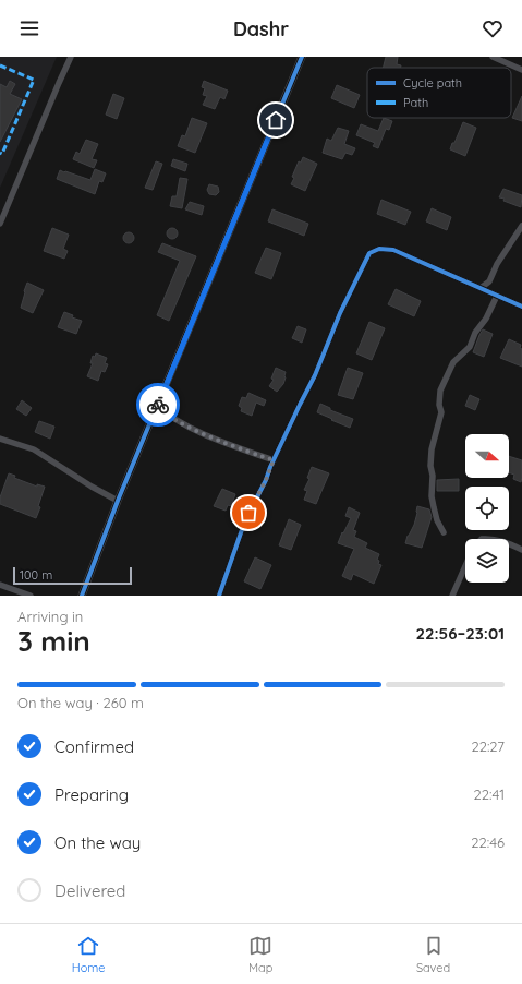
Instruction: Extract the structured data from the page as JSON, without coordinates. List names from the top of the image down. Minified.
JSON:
{"legend":["Cycle path","Path"],"scale_bar":"100 m","north":"right","page":{"header":"Dashr","scale":"100 m","heading":["3 min","Arriving in","22:56–23:01"],"bar":"On the way · 260 m","list":[["Confirmed","22:27"],["Preparing","22:41"],["On the way","22:46"],"Delivered"],"tabs":["Home","Map","Saved"]}}
